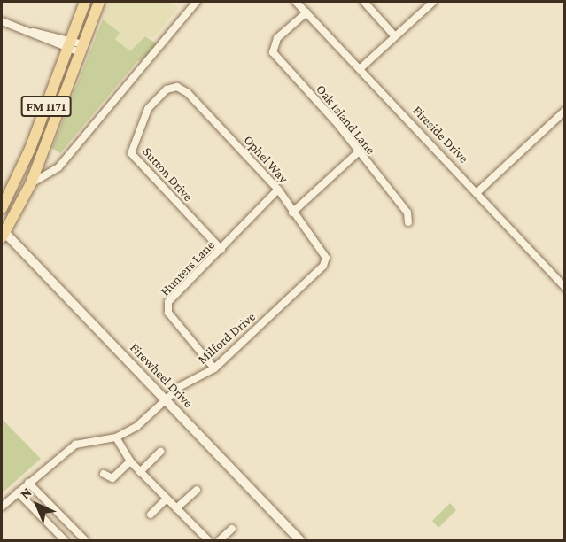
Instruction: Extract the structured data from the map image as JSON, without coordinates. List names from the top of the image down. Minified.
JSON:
{"streets":{"main road":["FM 1171"],"street":["Oak Island Lane","Fireside Drive","Ophel Way","Sutton Drive","Hunters Lane","Milford Drive","Firewheel Drive"]},"crossings":[["FM 1171","Firewheel Drive"],["Oak Island Lane","Fireside Drive"],["Ophel Way","Sutton Drive"],["Ophel Way","Hunters Lane"],["Ophel Way","Milford Drive"],["Sutton Drive","Hunters Lane"],["Hunters Lane","Milford Drive"],["Milford Drive","Firewheel Drive"]],"north":"top left"}
